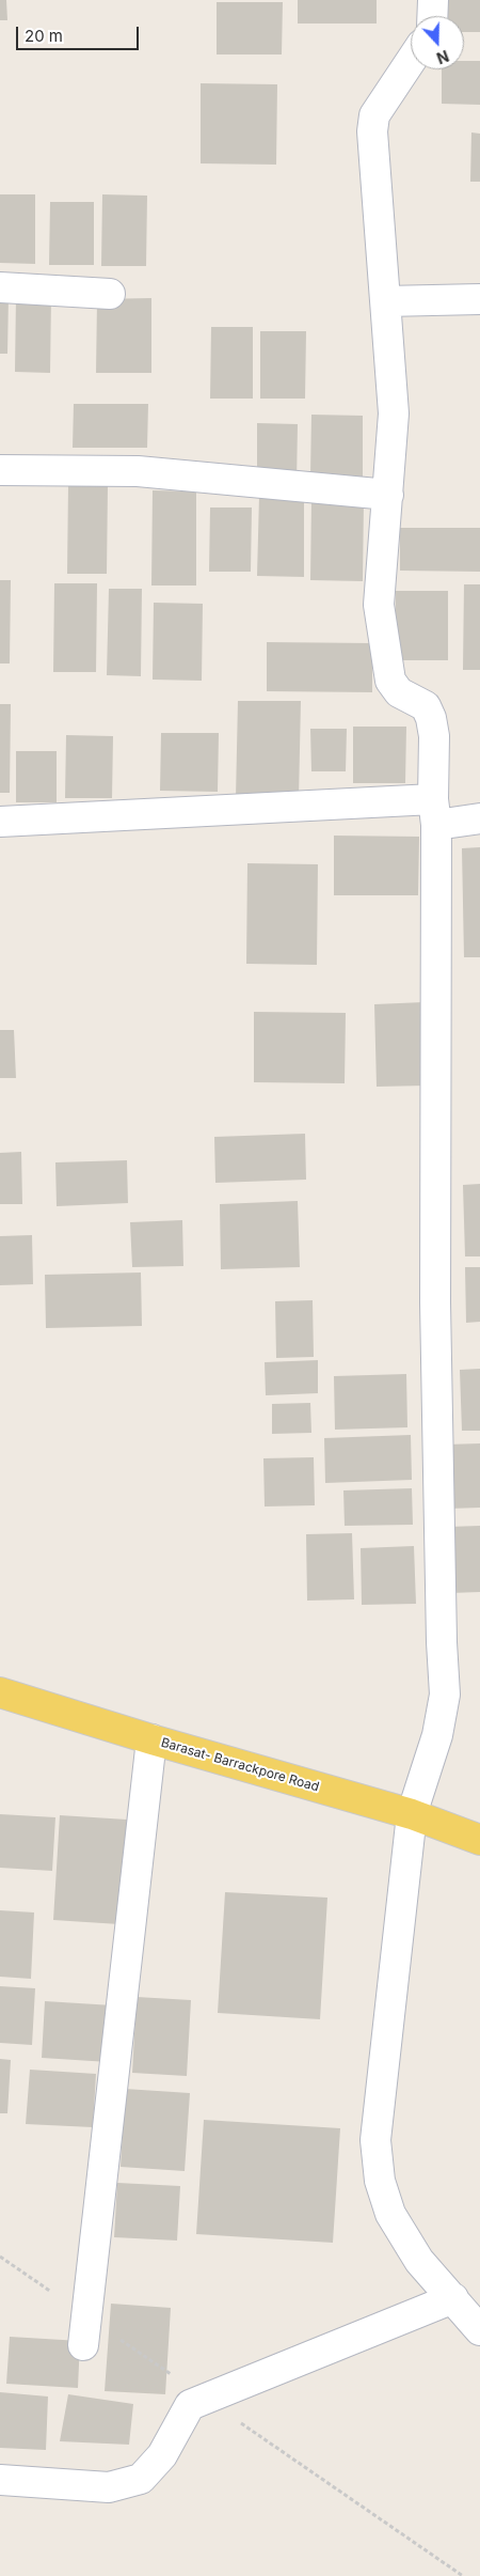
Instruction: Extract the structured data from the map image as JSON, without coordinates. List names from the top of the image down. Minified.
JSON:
{"streets":{"main road":["Barasat- Barrackpore Road"]},"scale_bar":"20 m","north":"bottom"}
